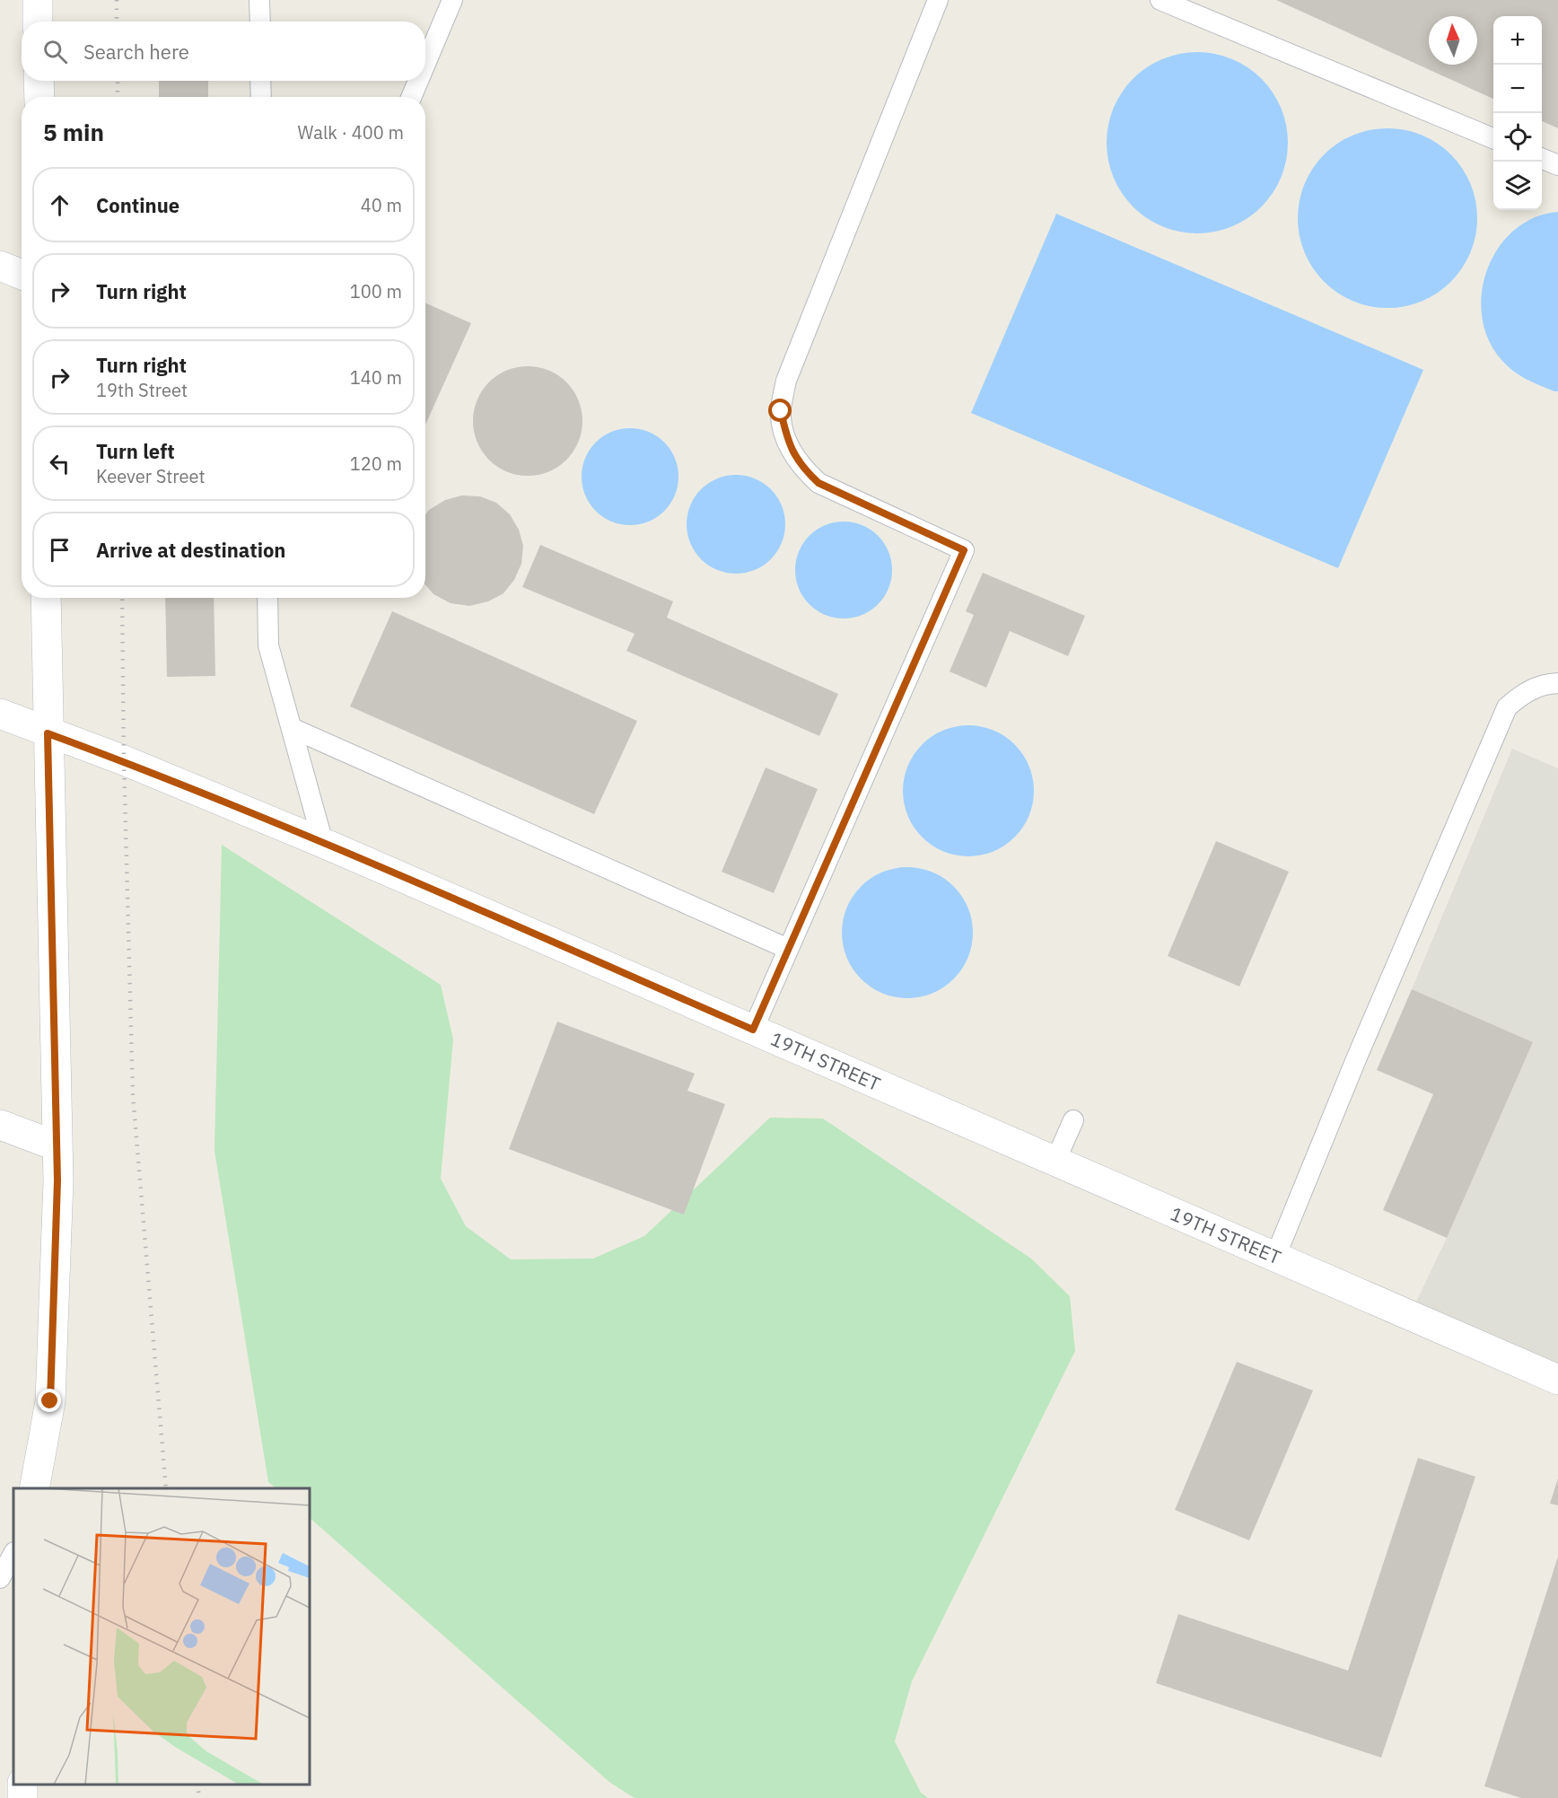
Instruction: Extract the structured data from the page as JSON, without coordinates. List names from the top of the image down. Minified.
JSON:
{"streets":{"street":["19TH STREET"]},"north":"top","page":{"map_buttons":["+","−"],"search":"Search here","heading":["5 min","Walk · 400 m"],"list":[["Continue","40 m"],["Turn right","100 m"],["Turn right","19th Street","140 m"],["Turn left","Keever Street","120 m"],"Arrive at destination"]}}
